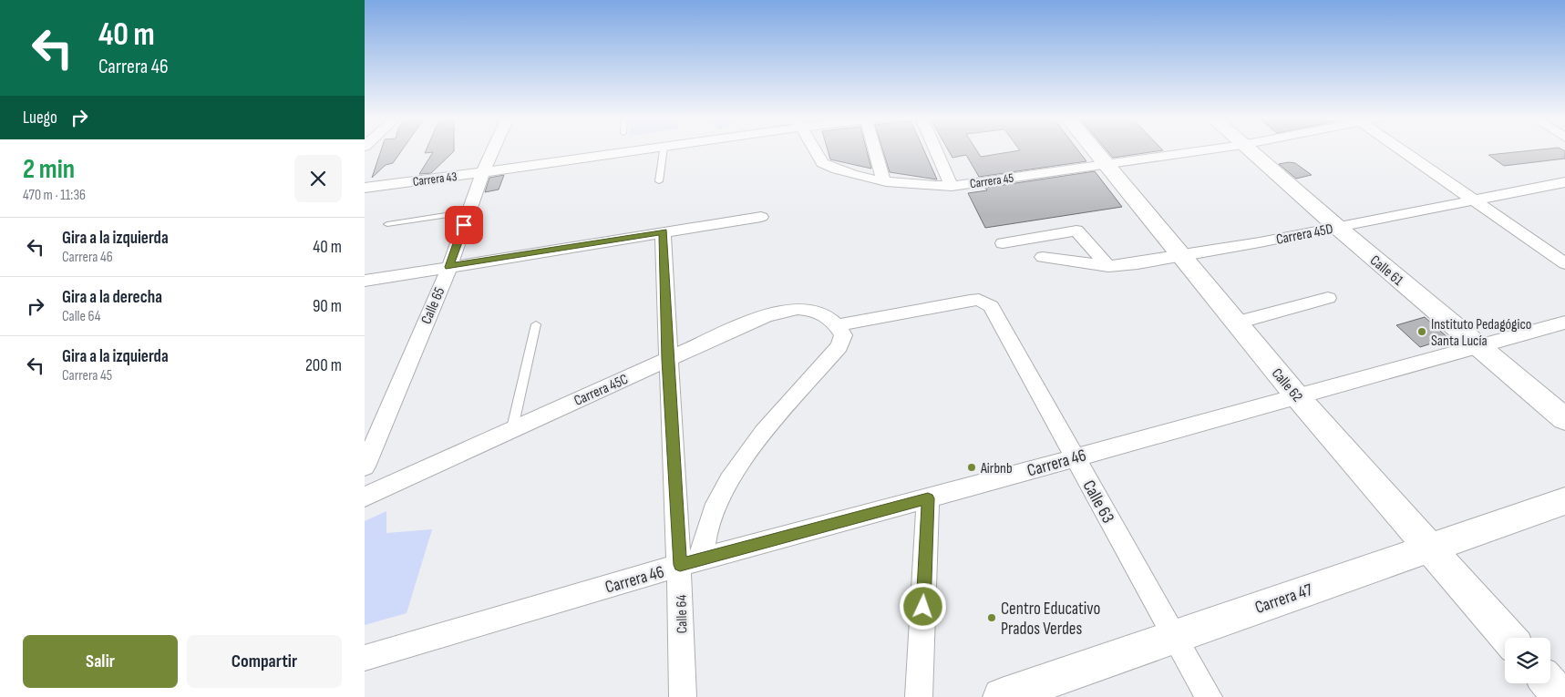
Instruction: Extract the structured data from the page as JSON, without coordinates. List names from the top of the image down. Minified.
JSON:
{"streets":{"main road":["Calle 61","Calle 62","Carrera 47"],"street":["Carrera 43","Carrera 45","Carrera 45D","Calle 65","Carrera 45C","Carrera 46","Calle 63","Calle 64"]},"crossings":[["Carrera 43","Calle 65"],["Carrera 45","Calle 62"],["Carrera 45D","Calle 61"],["Carrera 45D","Calle 62"],["Calle 61","Carrera 46"],["Calle 62","Carrera 46"],["Calle 62","Carrera 47"],["Carrera 45C","Calle 63"],["Carrera 45C","Calle 64"],["Carrera 46","Calle 63"],["Carrera 46","Calle 64"],["Calle 63","Carrera 47"]],"places":["Instituto Pedagógico Santa Lucía","Airbnb","Centro Educativo Prados Verdes"],"page":{"turn":["40 m","Carrera 46"],"then":"Luego","heading":["2 min","470 m · 11:36"],"list":[{"name":"Gira a la izquierda","note":"Carrera 46","value":"40 m"},{"name":"Gira a la derecha","note":"Calle 64","value":"90 m"},{"name":"Gira a la izquierda","note":"Carrera 45","value":"200 m"}],"buttons":["Salir","Compartir"]}}
